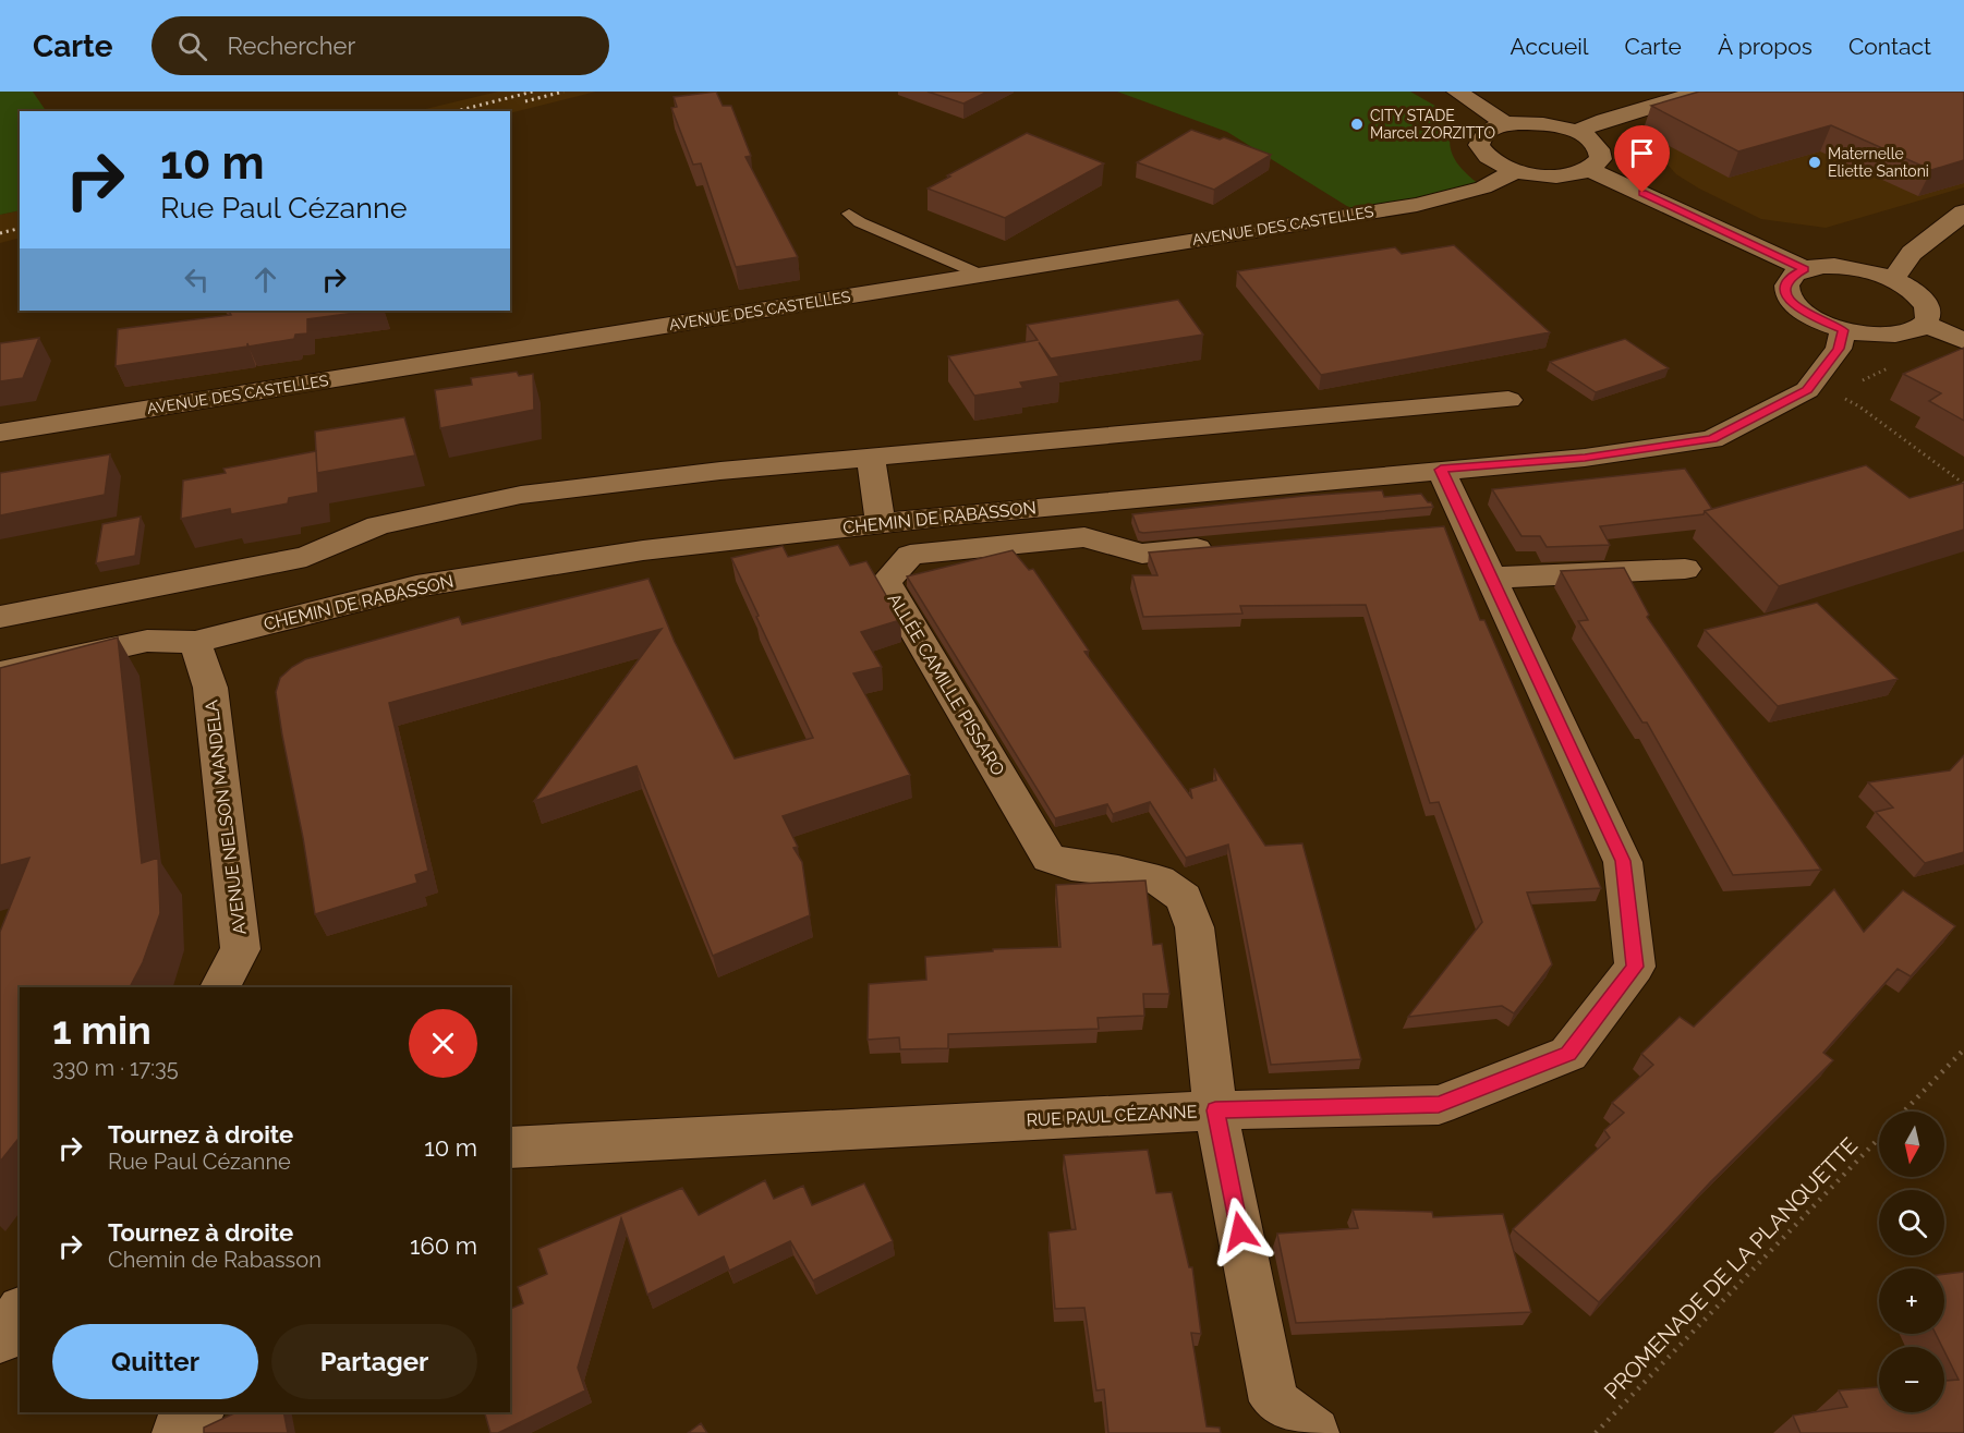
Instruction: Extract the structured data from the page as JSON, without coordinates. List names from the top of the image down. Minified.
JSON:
{"streets":{"street":["AVENUE DES CASTELLES","CHEMIN DE RABASSON","ALLÉE CAMILLE PISSARO","AVENUE NELSON MANDELA","RUE PAUL CÉZANNE"],"path":["PROMENADE DE LA PLANQUETTE"]},"crossings":[["CHEMIN DE RABASSON","AVENUE NELSON MANDELA"],["CHEMIN DE RABASSON","RUE PAUL CÉZANNE"],["ALLÉE CAMILLE PISSARO","RUE PAUL CÉZANNE"]],"places":["CITY STADE Marcel ZORZITTO","Maternelle Eliette Santoni"],"north":"bottom","page":{"header":"Carte","search":"Rechercher","nav":["Accueil","Carte","À propos","Contact"],"turn":["10 m","Rue Paul Cézanne"],"heading":["1 min","330 m · 17:35"],"list":[{"name":"Tournez à droite","note":"Rue Paul Cézanne","value":"10 m"},{"name":"Tournez à droite","note":"Chemin de Rabasson","value":"160 m"}],"map_buttons":["+","−"],"buttons":["Quitter","Partager"]}}
